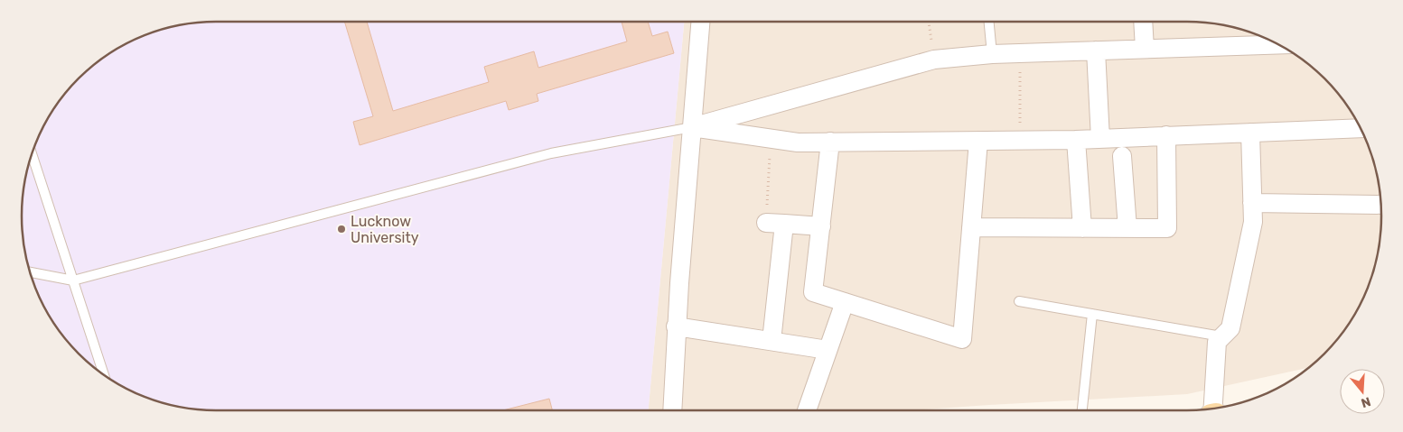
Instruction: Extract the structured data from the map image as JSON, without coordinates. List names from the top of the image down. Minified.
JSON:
{"places":["Lucknow University"],"north":"bottom"}
